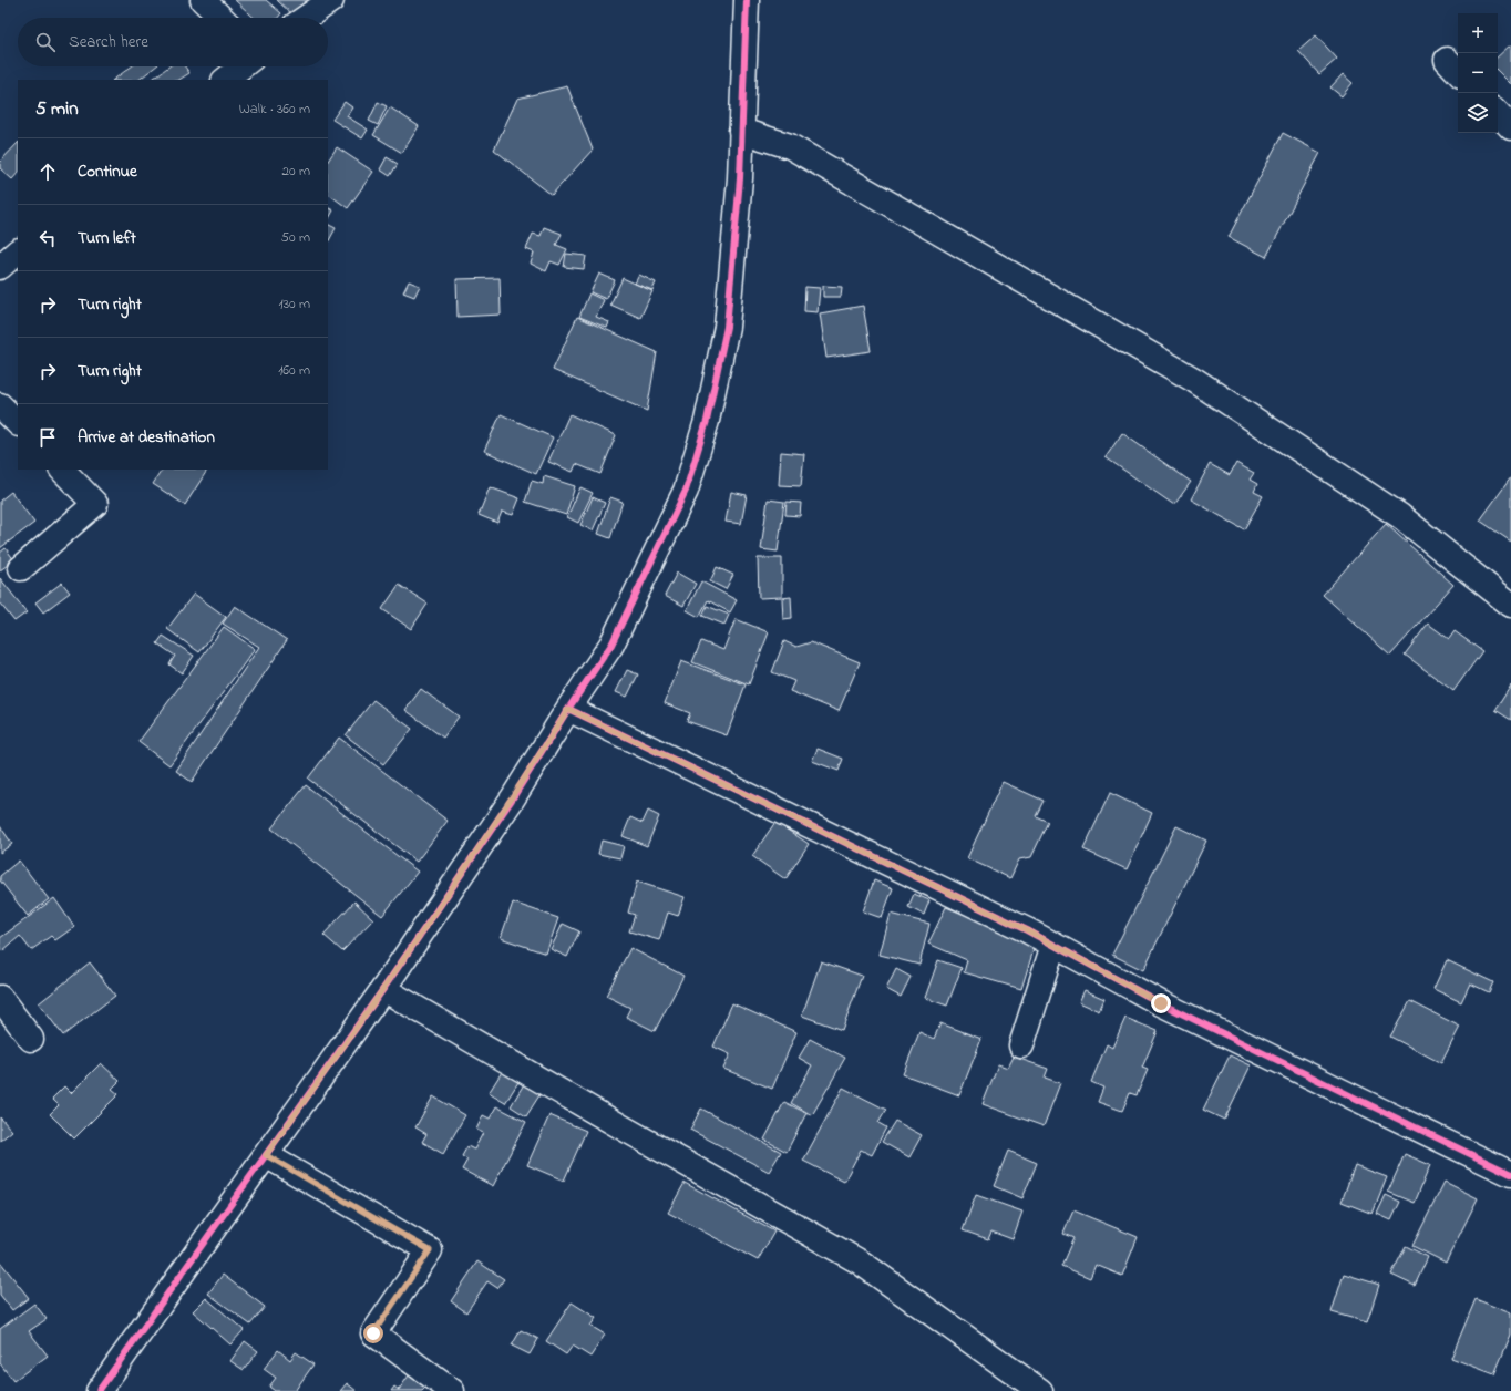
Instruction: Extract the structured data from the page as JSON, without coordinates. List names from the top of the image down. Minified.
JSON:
{"page":{"map_buttons":["+","−"],"search":"Search here","heading":["5 min","Walk · 360 m"],"list":[["Continue","20 m"],["Turn left","50 m"],["Turn right","130 m"],["Turn right","160 m"],"Arrive at destination"]}}
